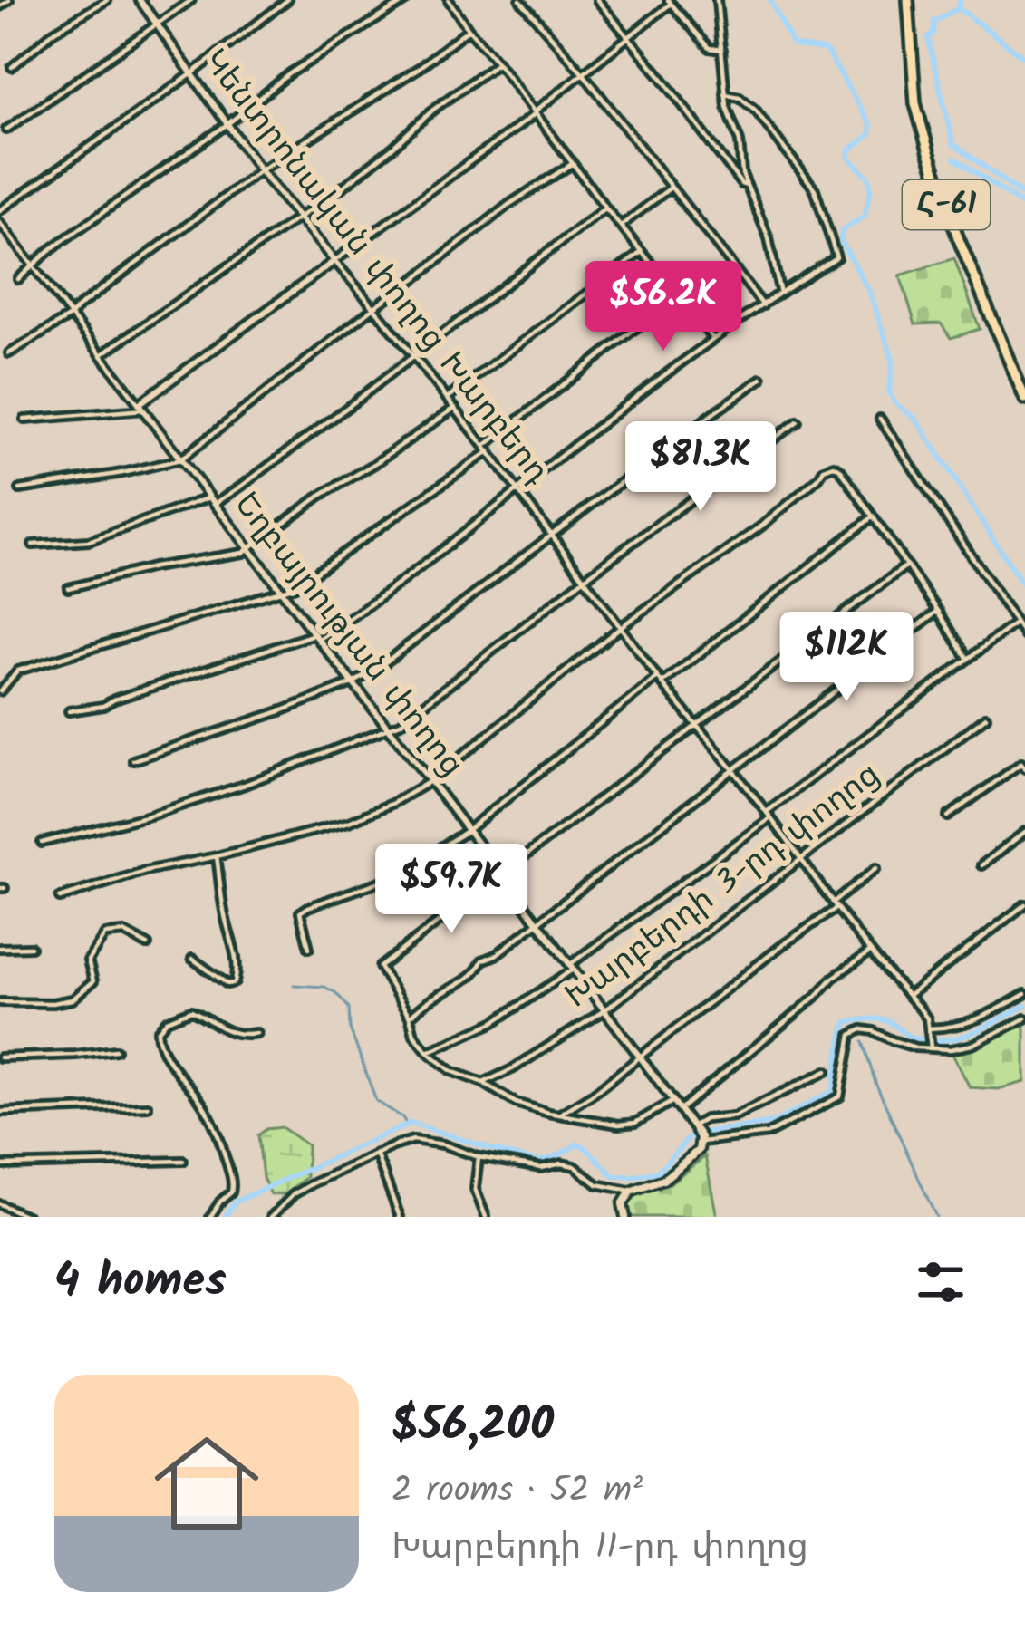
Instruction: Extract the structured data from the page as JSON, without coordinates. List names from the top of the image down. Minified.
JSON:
{"streets":{"main road":["Հ-61"],"street":["Կենտրոնական փողոց Խարբերդ","Եղբայրության փողոց","Խարբերդի 3-րդ փողոց"]},"crossings":[["Կենտրոնական փողոց Խարբերդ","Խարբերդի 3-րդ փողոց"],["Եղբայրության փողոց","Խարբերդի 3-րդ փողոց"]],"page":{"price":["$56.2K","$81.3K","$112K","$59.7K"],"heading":"4 homes","list":[{"name":"$56,200","note":"2 rooms · 52 m² · Խարբերդի 11-րդ փողոց"}]}}
